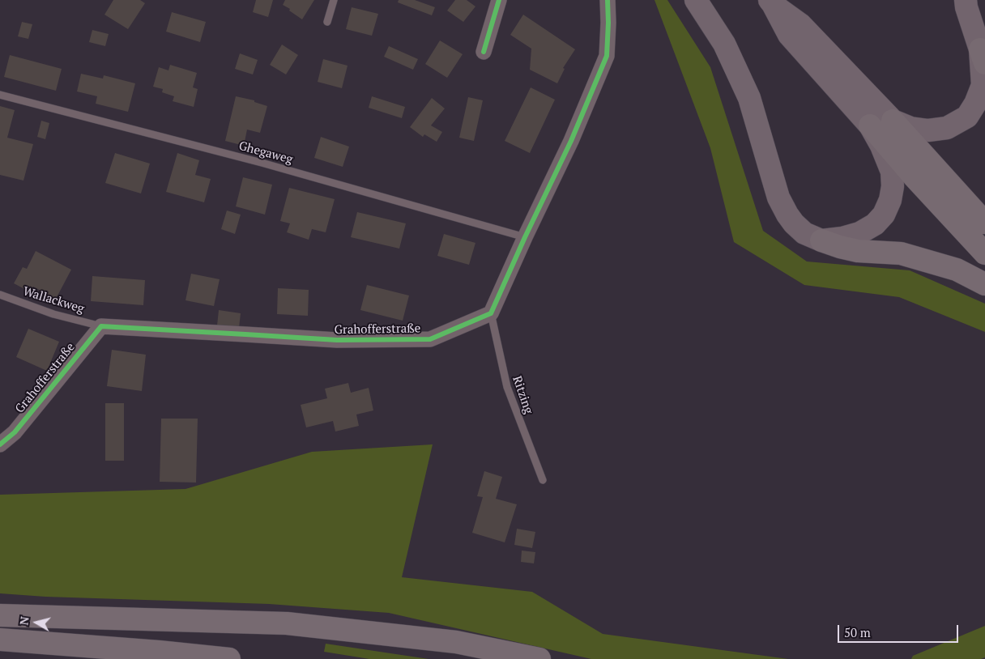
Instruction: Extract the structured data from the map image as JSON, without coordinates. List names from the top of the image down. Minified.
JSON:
{"streets":{"street":["Grahofferstraße"],"lane":["Ghegaweg","Wallackweg","Ritzing"]},"crossings":[["Wallackweg","Grahofferstraße"],["Grahofferstraße","Ritzing"]],"scale_bar":"50 m","north":"left"}
